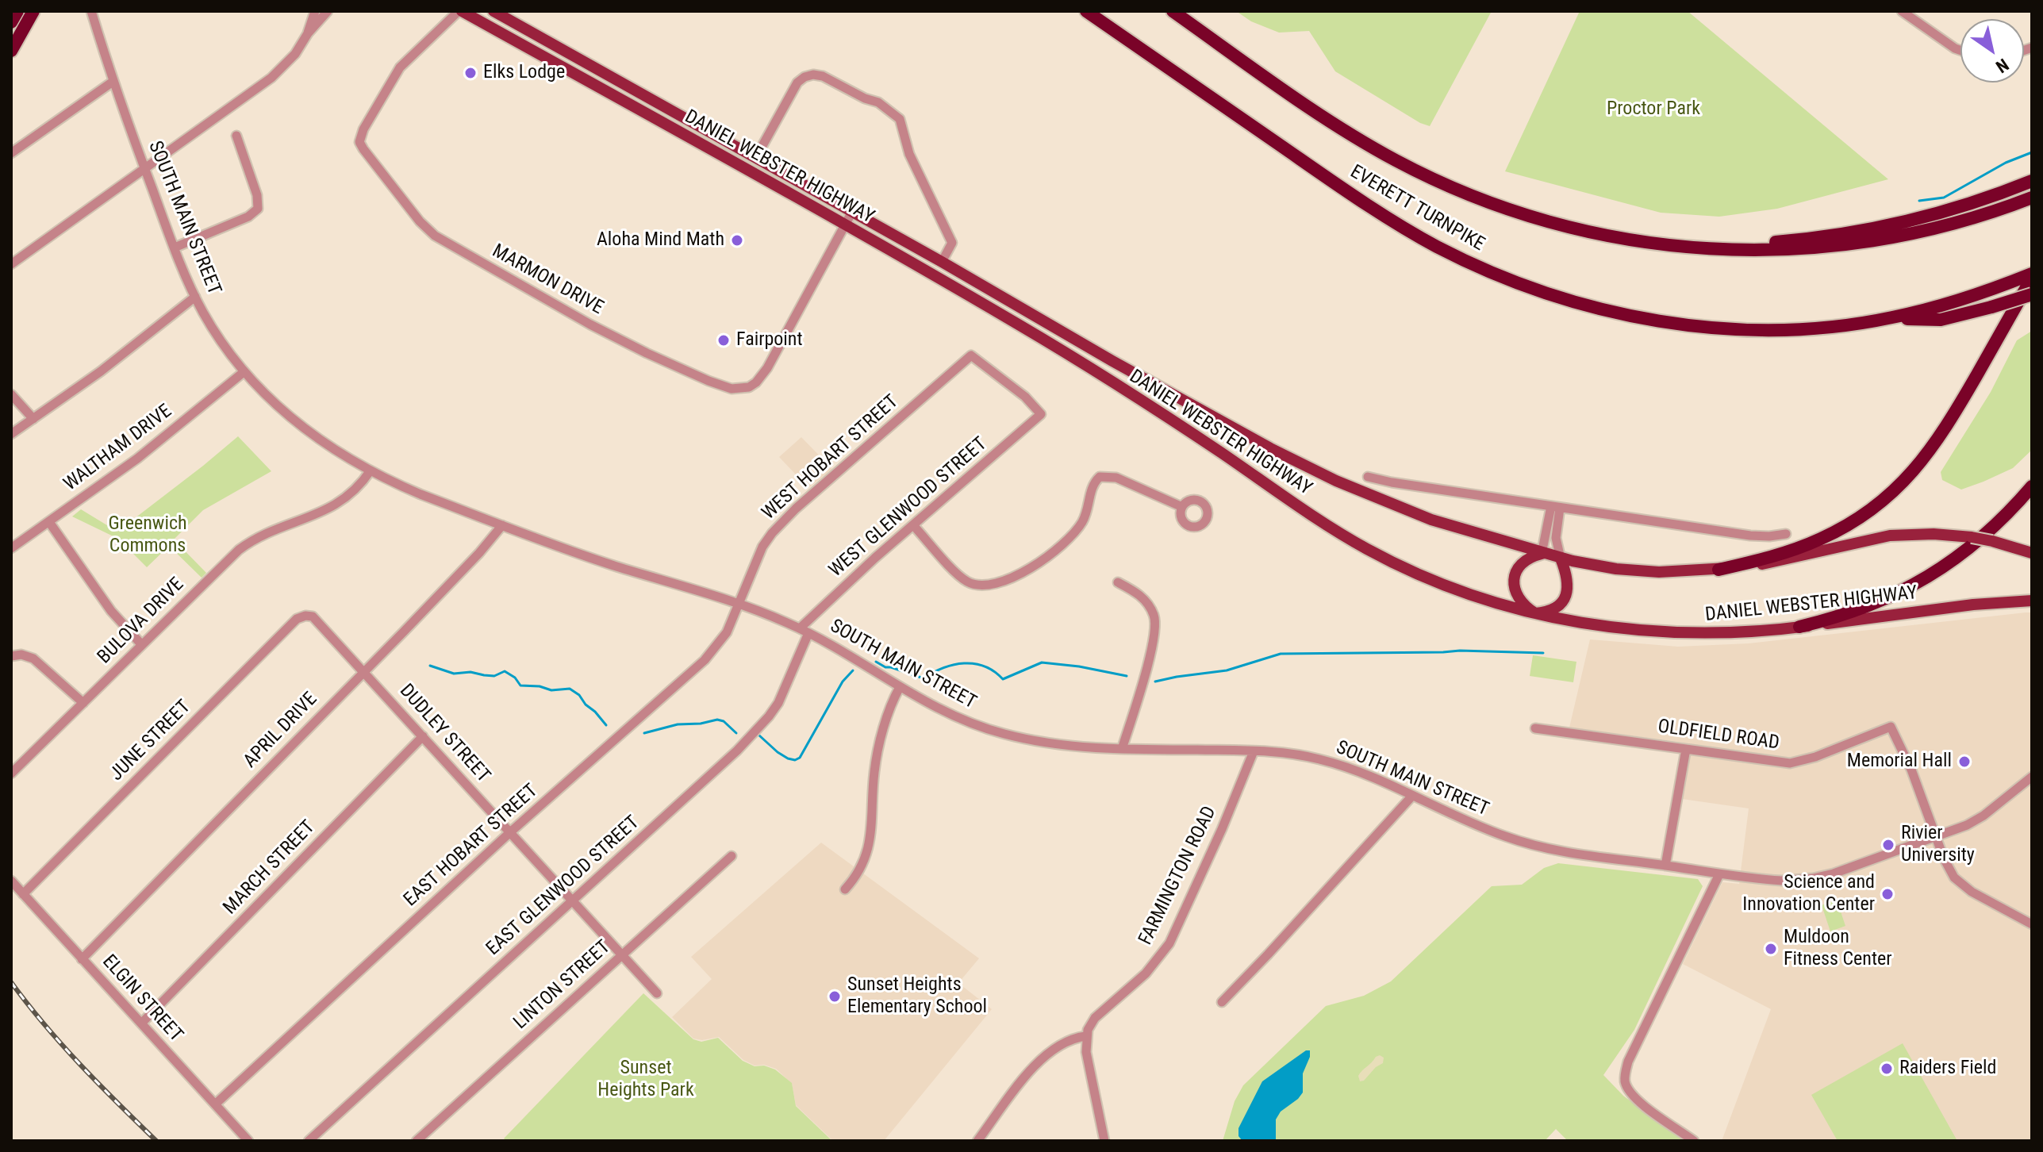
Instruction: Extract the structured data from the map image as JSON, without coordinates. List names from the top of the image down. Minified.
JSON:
{"streets":{"highway":["EVERETT TURNPIKE"],"main road":["DANIEL WEBSTER HIGHWAY"],"street":["SOUTH MAIN STREET","MARMON DRIVE","WALTHAM DRIVE","WEST HOBART STREET","WEST GLENWOOD STREET","BULOVA DRIVE","APRIL DRIVE","DUDLEY STREET","OLDFIELD ROAD","JUNE STREET","EAST HOBART STREET","MARCH STREET","FARMINGTON ROAD","EAST GLENWOOD STREET","LINTON STREET","ELGIN STREET"]},"crossings":[["DANIEL WEBSTER HIGHWAY","MARMON DRIVE"],["SOUTH MAIN STREET","WALTHAM DRIVE"],["SOUTH MAIN STREET","WEST HOBART STREET"],["SOUTH MAIN STREET","WEST GLENWOOD STREET"],["SOUTH MAIN STREET","BULOVA DRIVE"],["SOUTH MAIN STREET","APRIL DRIVE"],["SOUTH MAIN STREET","OLDFIELD ROAD"],["SOUTH MAIN STREET","EAST HOBART STREET"],["SOUTH MAIN STREET","FARMINGTON ROAD"],["SOUTH MAIN STREET","EAST GLENWOOD STREET"],["WEST HOBART STREET","WEST GLENWOOD STREET"],["WEST HOBART STREET","EAST HOBART STREET"],["WEST GLENWOOD STREET","EAST GLENWOOD STREET"],["APRIL DRIVE","DUDLEY STREET"],["APRIL DRIVE","ELGIN STREET"],["DUDLEY STREET","JUNE STREET"],["DUDLEY STREET","EAST HOBART STREET"],["DUDLEY STREET","MARCH STREET"],["DUDLEY STREET","EAST GLENWOOD STREET"],["DUDLEY STREET","LINTON STREET"],["JUNE STREET","ELGIN STREET"],["EAST HOBART STREET","ELGIN STREET"],["MARCH STREET","ELGIN STREET"]],"parks":["Proctor Park","Greenwich Commons","Sunset Heights Park"],"places":["Elks Lodge","Aloha Mind Math","Fairpoint","Memorial Hall","Rivier University","Science and Innovation Center","Muldoon Fitness Center","Sunset Heights Elementary School","Raiders Field"],"north":"bottom right"}
